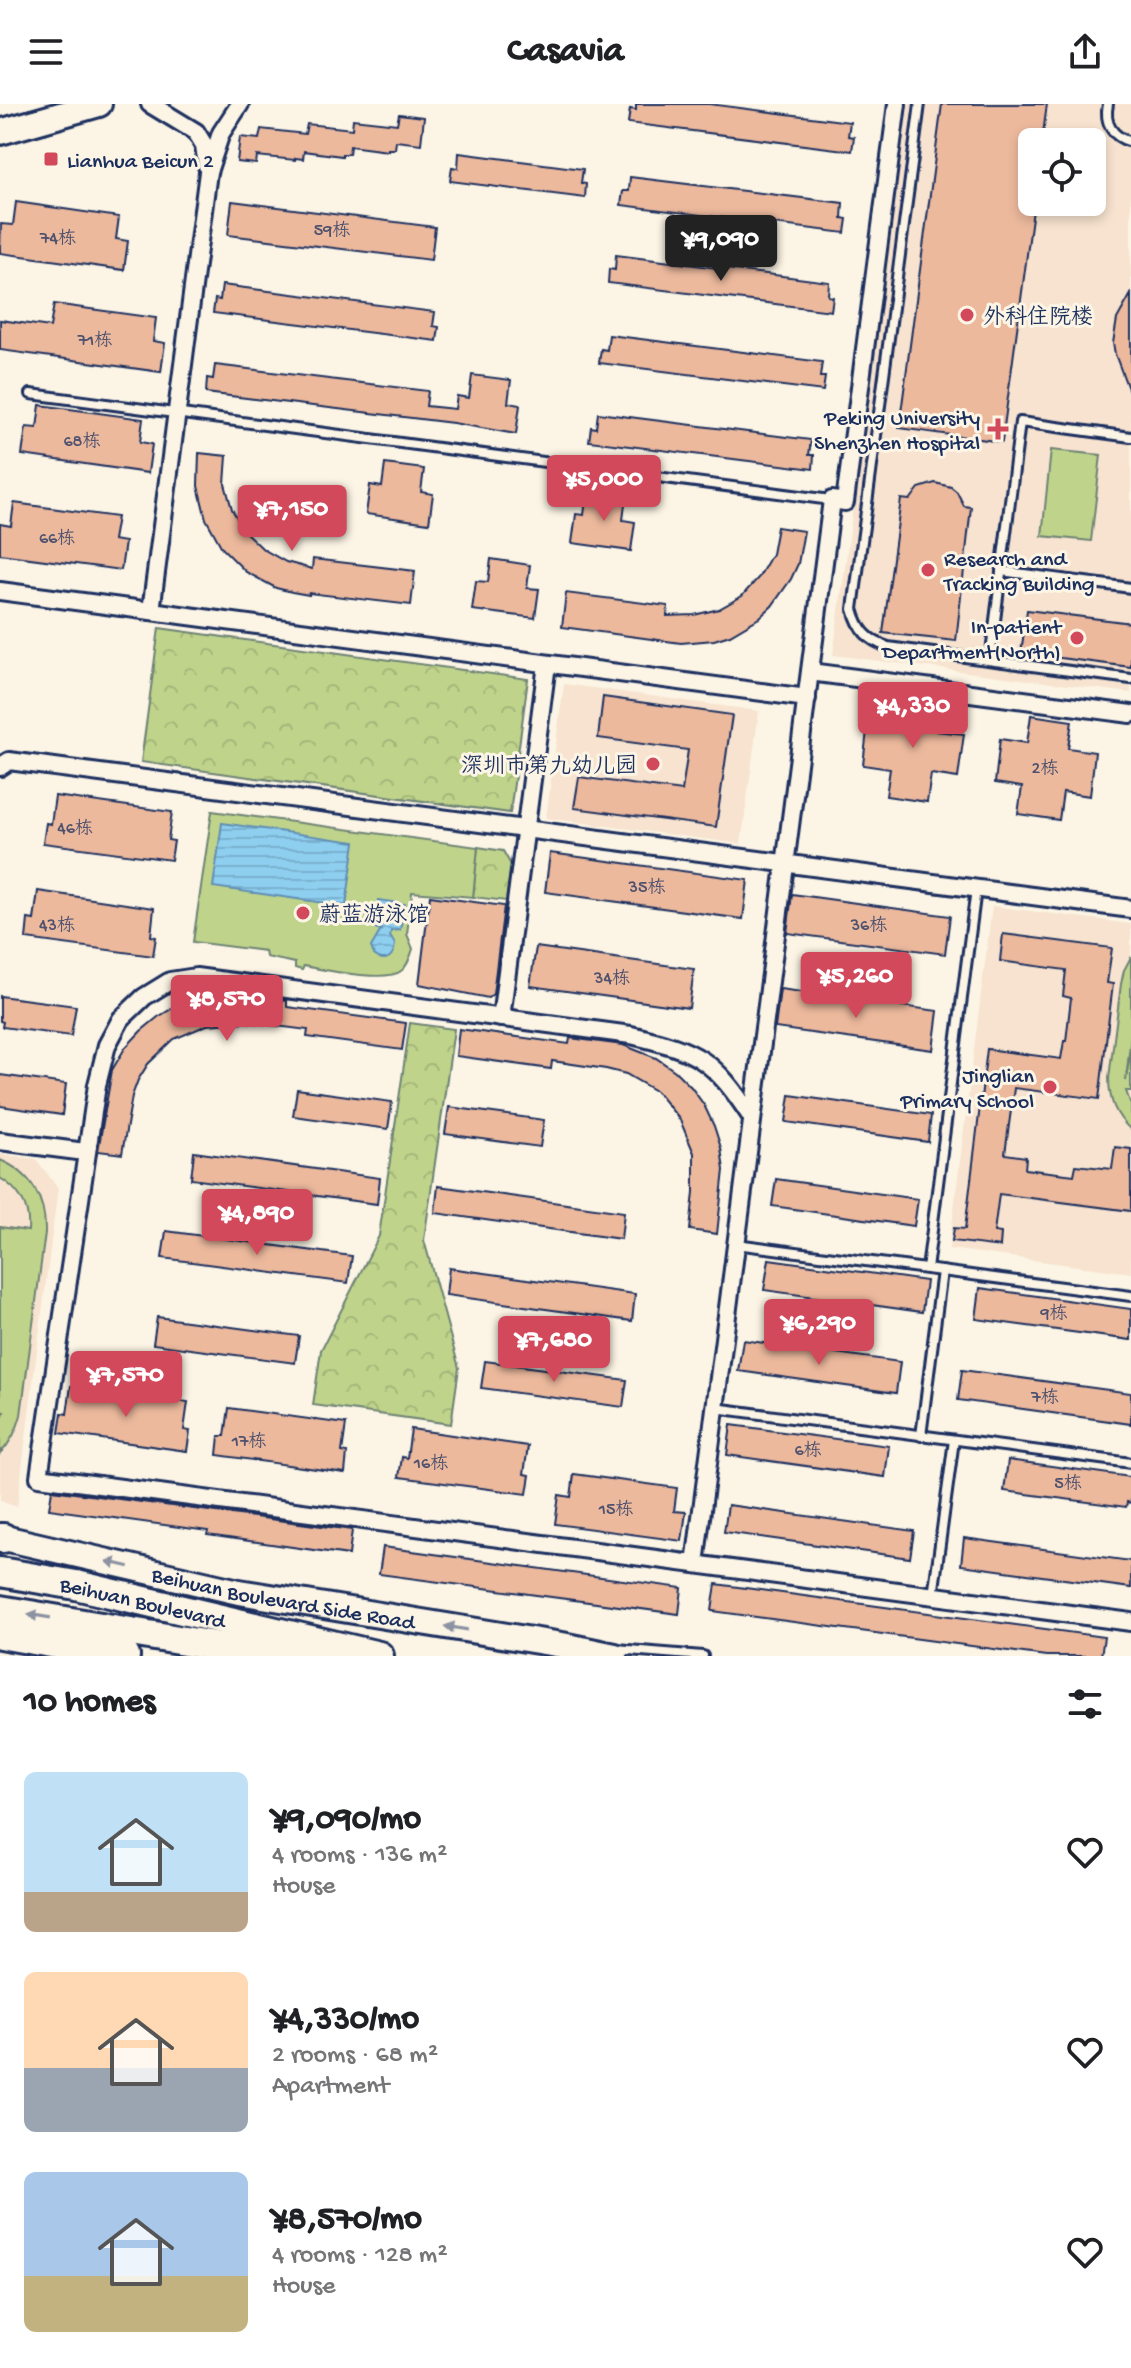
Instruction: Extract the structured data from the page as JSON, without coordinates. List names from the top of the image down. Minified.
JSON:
{"streets":{"highway":["Beihuan Boulevard"],"main road":["Beihuan Boulevard Side Road"]},"one_way":["Beihuan Boulevard Side Road"],"places":{"transit":["Lianhua Beicun 2"],"other":["外科住院楼","Research and Tracking Building","In-patient Department(North)","深圳市第九幼儿园","蔚蓝游泳馆","Jinglian Primary School"],"health":["Peking University Shenzhen Hospital"]},"house_numbers":["59栋","74栋","71栋","68栋","66栋","2栋","46栋","35栋","43栋","36栋","34栋","9栋","7栋","17栋","6栋","16栋","5栋","15栋"],"page":{"header":"Casavia","price":["¥9,090","¥5,000","¥7,150","¥4,330","¥5,260","¥8,570","¥4,890","¥6,290","¥7,680","¥7,570"],"heading":"10 homes","list":[{"name":"¥9,090/mo","note":"4 rooms · 136 m² · House"},{"name":"¥4,330/mo","note":"2 rooms · 68 m² · Apartment"},{"name":"¥8,570/mo","note":"4 rooms · 128 m² · House"}]}}
